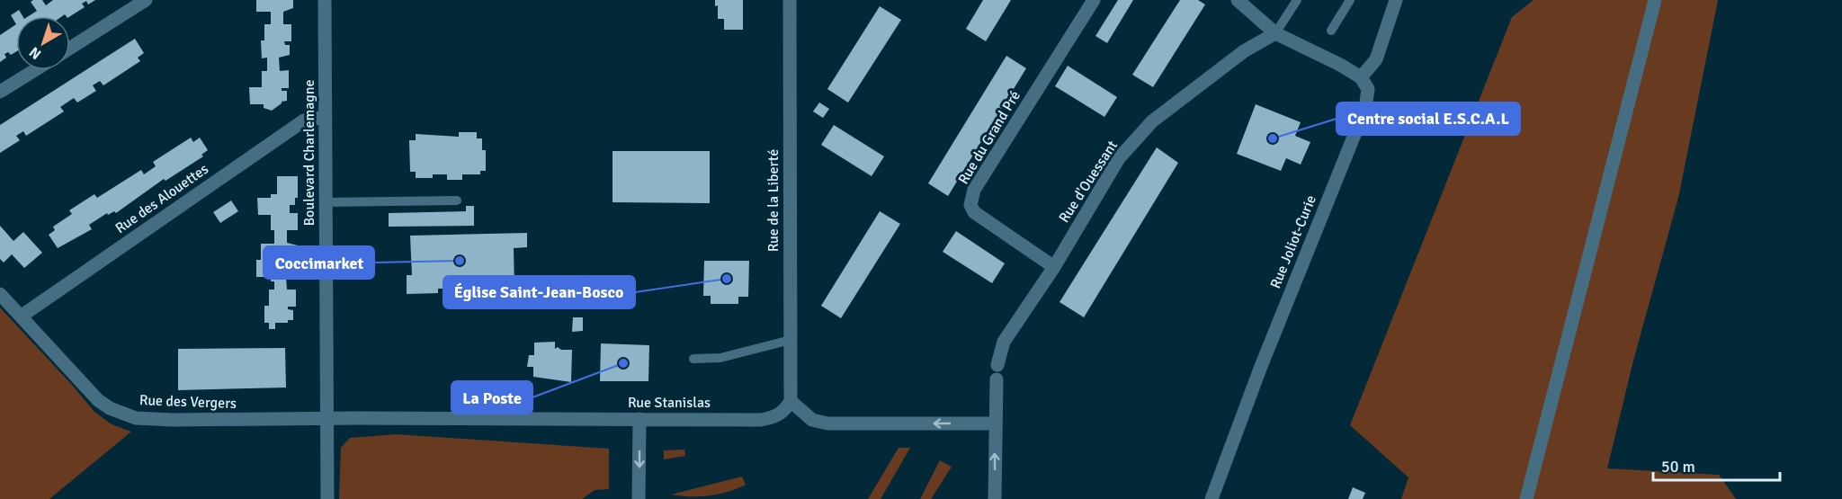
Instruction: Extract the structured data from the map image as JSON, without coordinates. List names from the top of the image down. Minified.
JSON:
{"streets":{"street":["Rue du Grand Pré","Boulevard Charlemagne","Rue d'Ouessant","Rue des Alouettes","Rue de la Liberté","Rue Joliot-Curie","Rue des Vergers","Rue Stanislas"]},"crossings":[["Rue du Grand Pré","Rue d'Ouessant"],["Boulevard Charlemagne","Rue des Alouettes"],["Boulevard Charlemagne","Rue des Vergers"],["Boulevard Charlemagne","Rue Stanislas"],["Rue des Alouettes","Rue des Vergers"],["Rue de la Liberté","Rue Stanislas"],["Rue des Vergers","Rue Stanislas"]],"places":["Centre social E.S.C.A.L","Coccimarket","Église Saint-Jean-Bosco","La Poste"],"scale_bar":"50 m","north":"bottom left"}
